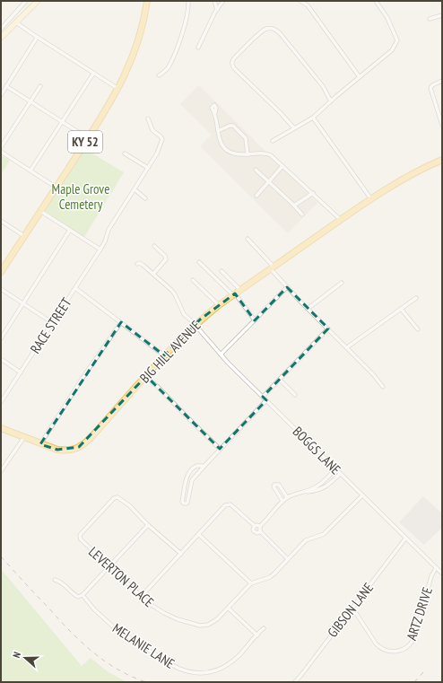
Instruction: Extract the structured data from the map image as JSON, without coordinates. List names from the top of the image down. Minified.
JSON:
{"streets":{"main road":["KY 52","BIG HILL AVENUE"],"street":["RACE STREET","BOGGS LANE","LEVERTON PLACE","GIBSON LANE","ARTZ DRIVE","MELANIE LANE"]},"crossings":[["BIG HILL AVENUE","BOGGS LANE"],["BOGGS LANE","LEVERTON PLACE"],["BOGGS LANE","GIBSON LANE"],["BOGGS LANE","ARTZ DRIVE"],["GIBSON LANE","ARTZ DRIVE"]],"parks":["Maple Grove Cemetery"],"north":"left"}
